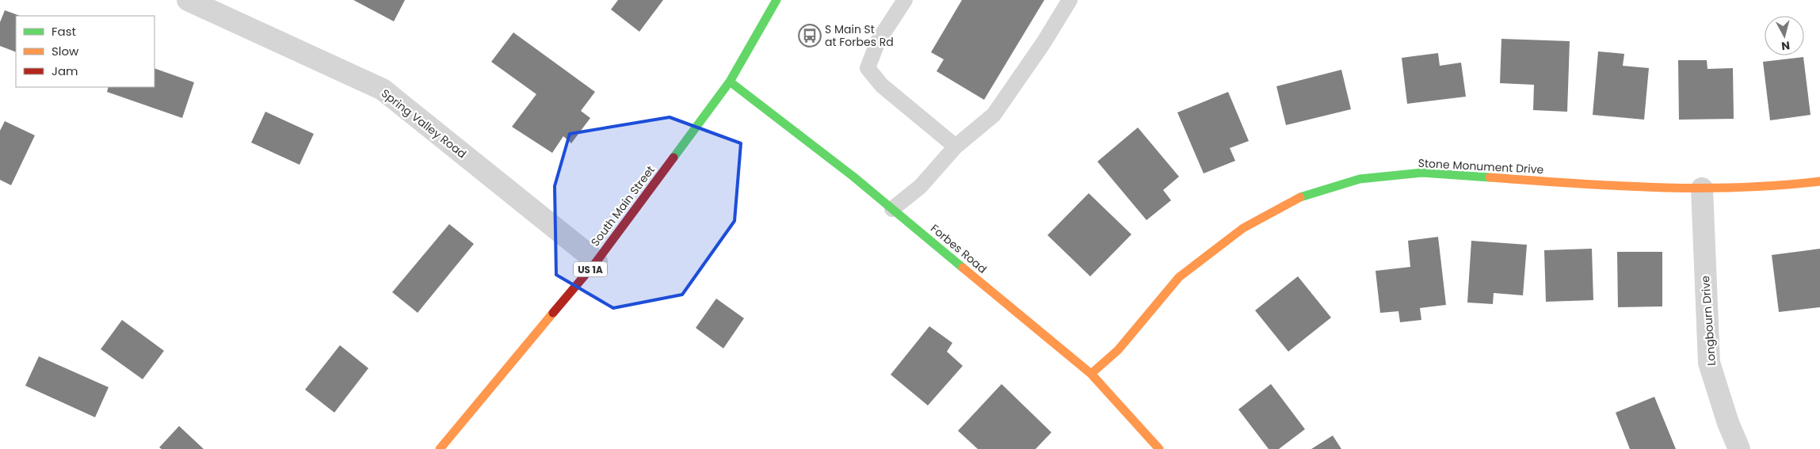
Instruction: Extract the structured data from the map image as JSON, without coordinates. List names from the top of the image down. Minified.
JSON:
{"streets":{"street":["Spring Valley Road","Stone Monument Drive","South Main Street","Forbes Road","US 1A","Longbourn Drive"]},"crossings":[["Spring Valley Road","South Main Street"],["Stone Monument Drive","Forbes Road"],["Stone Monument Drive","Longbourn Drive"],["South Main Street","Forbes Road"]],"places":{"bus stop":["S Main St at Forbes Rd"]},"legend":["Fast","Slow","Jam"],"north":"bottom"}
